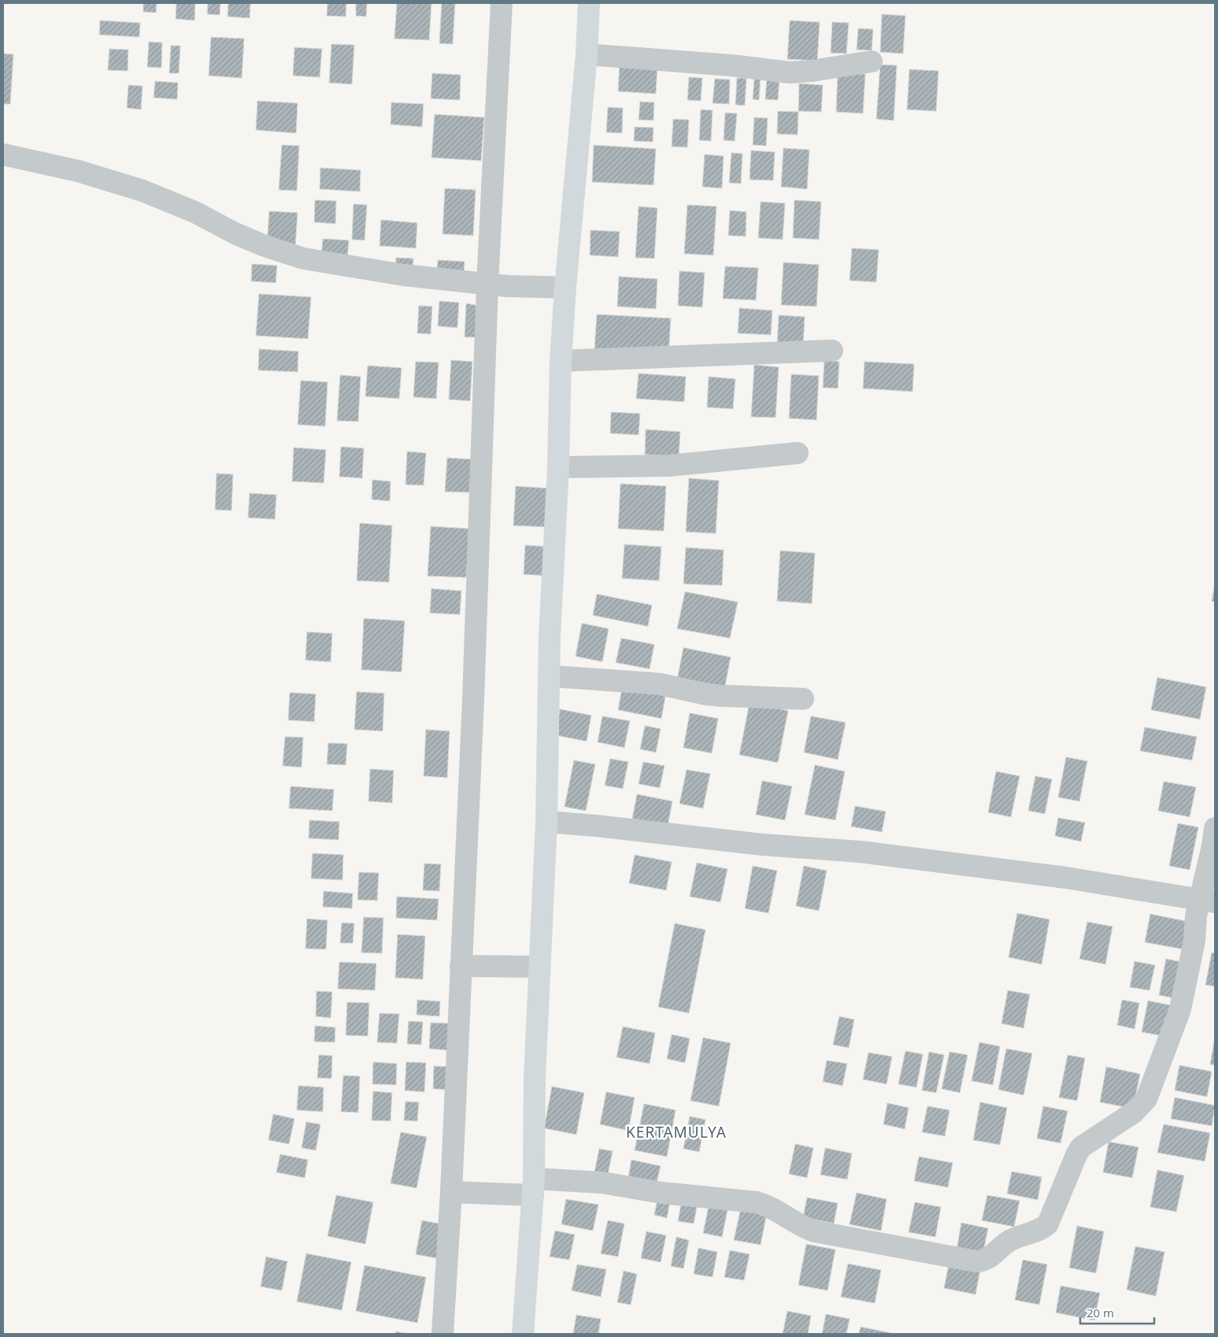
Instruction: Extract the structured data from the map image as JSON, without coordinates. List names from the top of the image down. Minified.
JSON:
{"districts":["KERTAMULYA"],"scale_bar":"20 m"}
